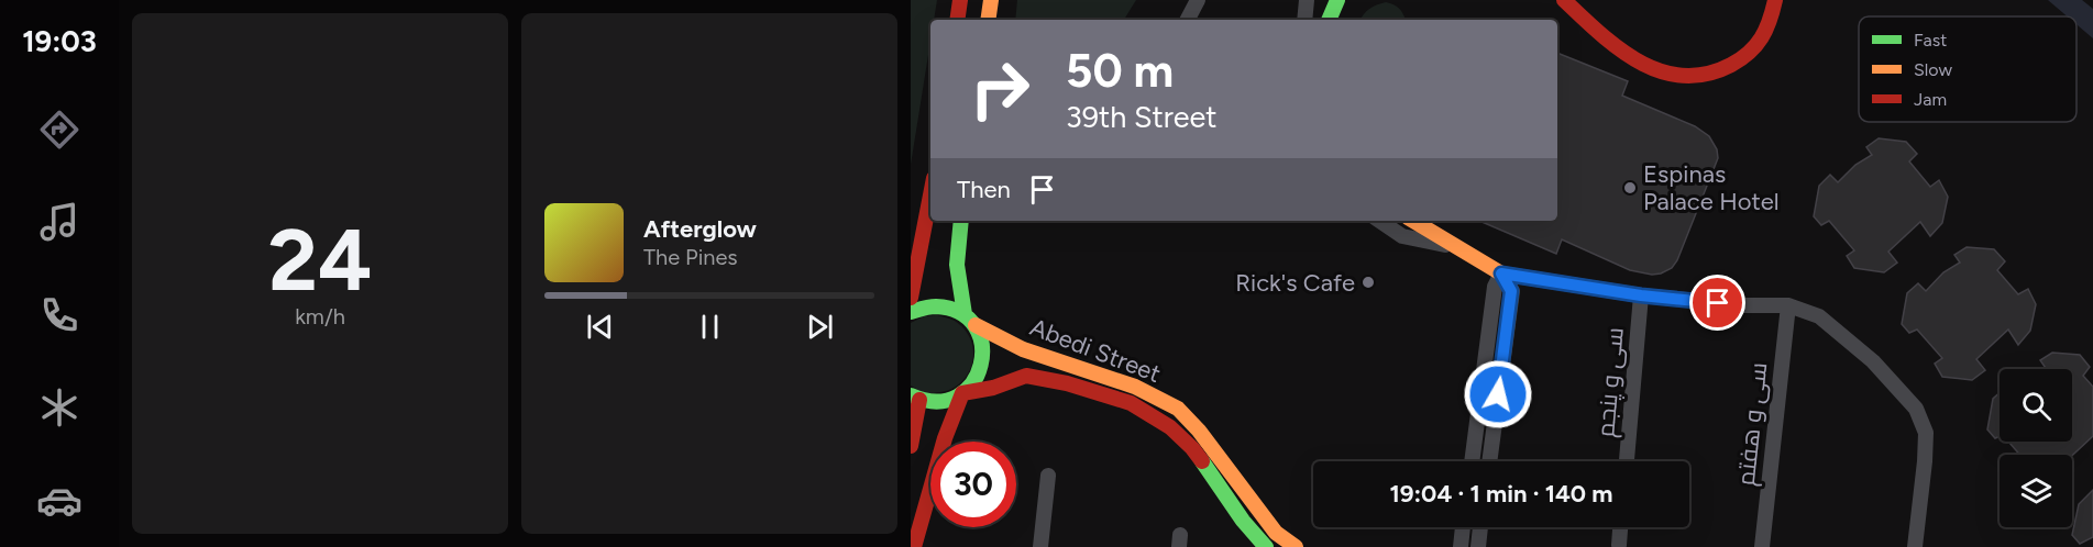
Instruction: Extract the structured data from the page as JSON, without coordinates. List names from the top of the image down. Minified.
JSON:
{"streets":{"street":["Abedi Street","سی و پنجم","سی و هفتم"]},"places":["Espinas Palace Hotel","Rick's Cafe"],"legend":["Fast","Slow","Jam"],"page":{"tabs":"19:03","tile":["24","km/h"],"turn":["50 m","39th Street"],"then":"Then","song":["Afterglow","The Pines"],"limit":"30","trip":"19:04 · 1 min · 140 m"}}
